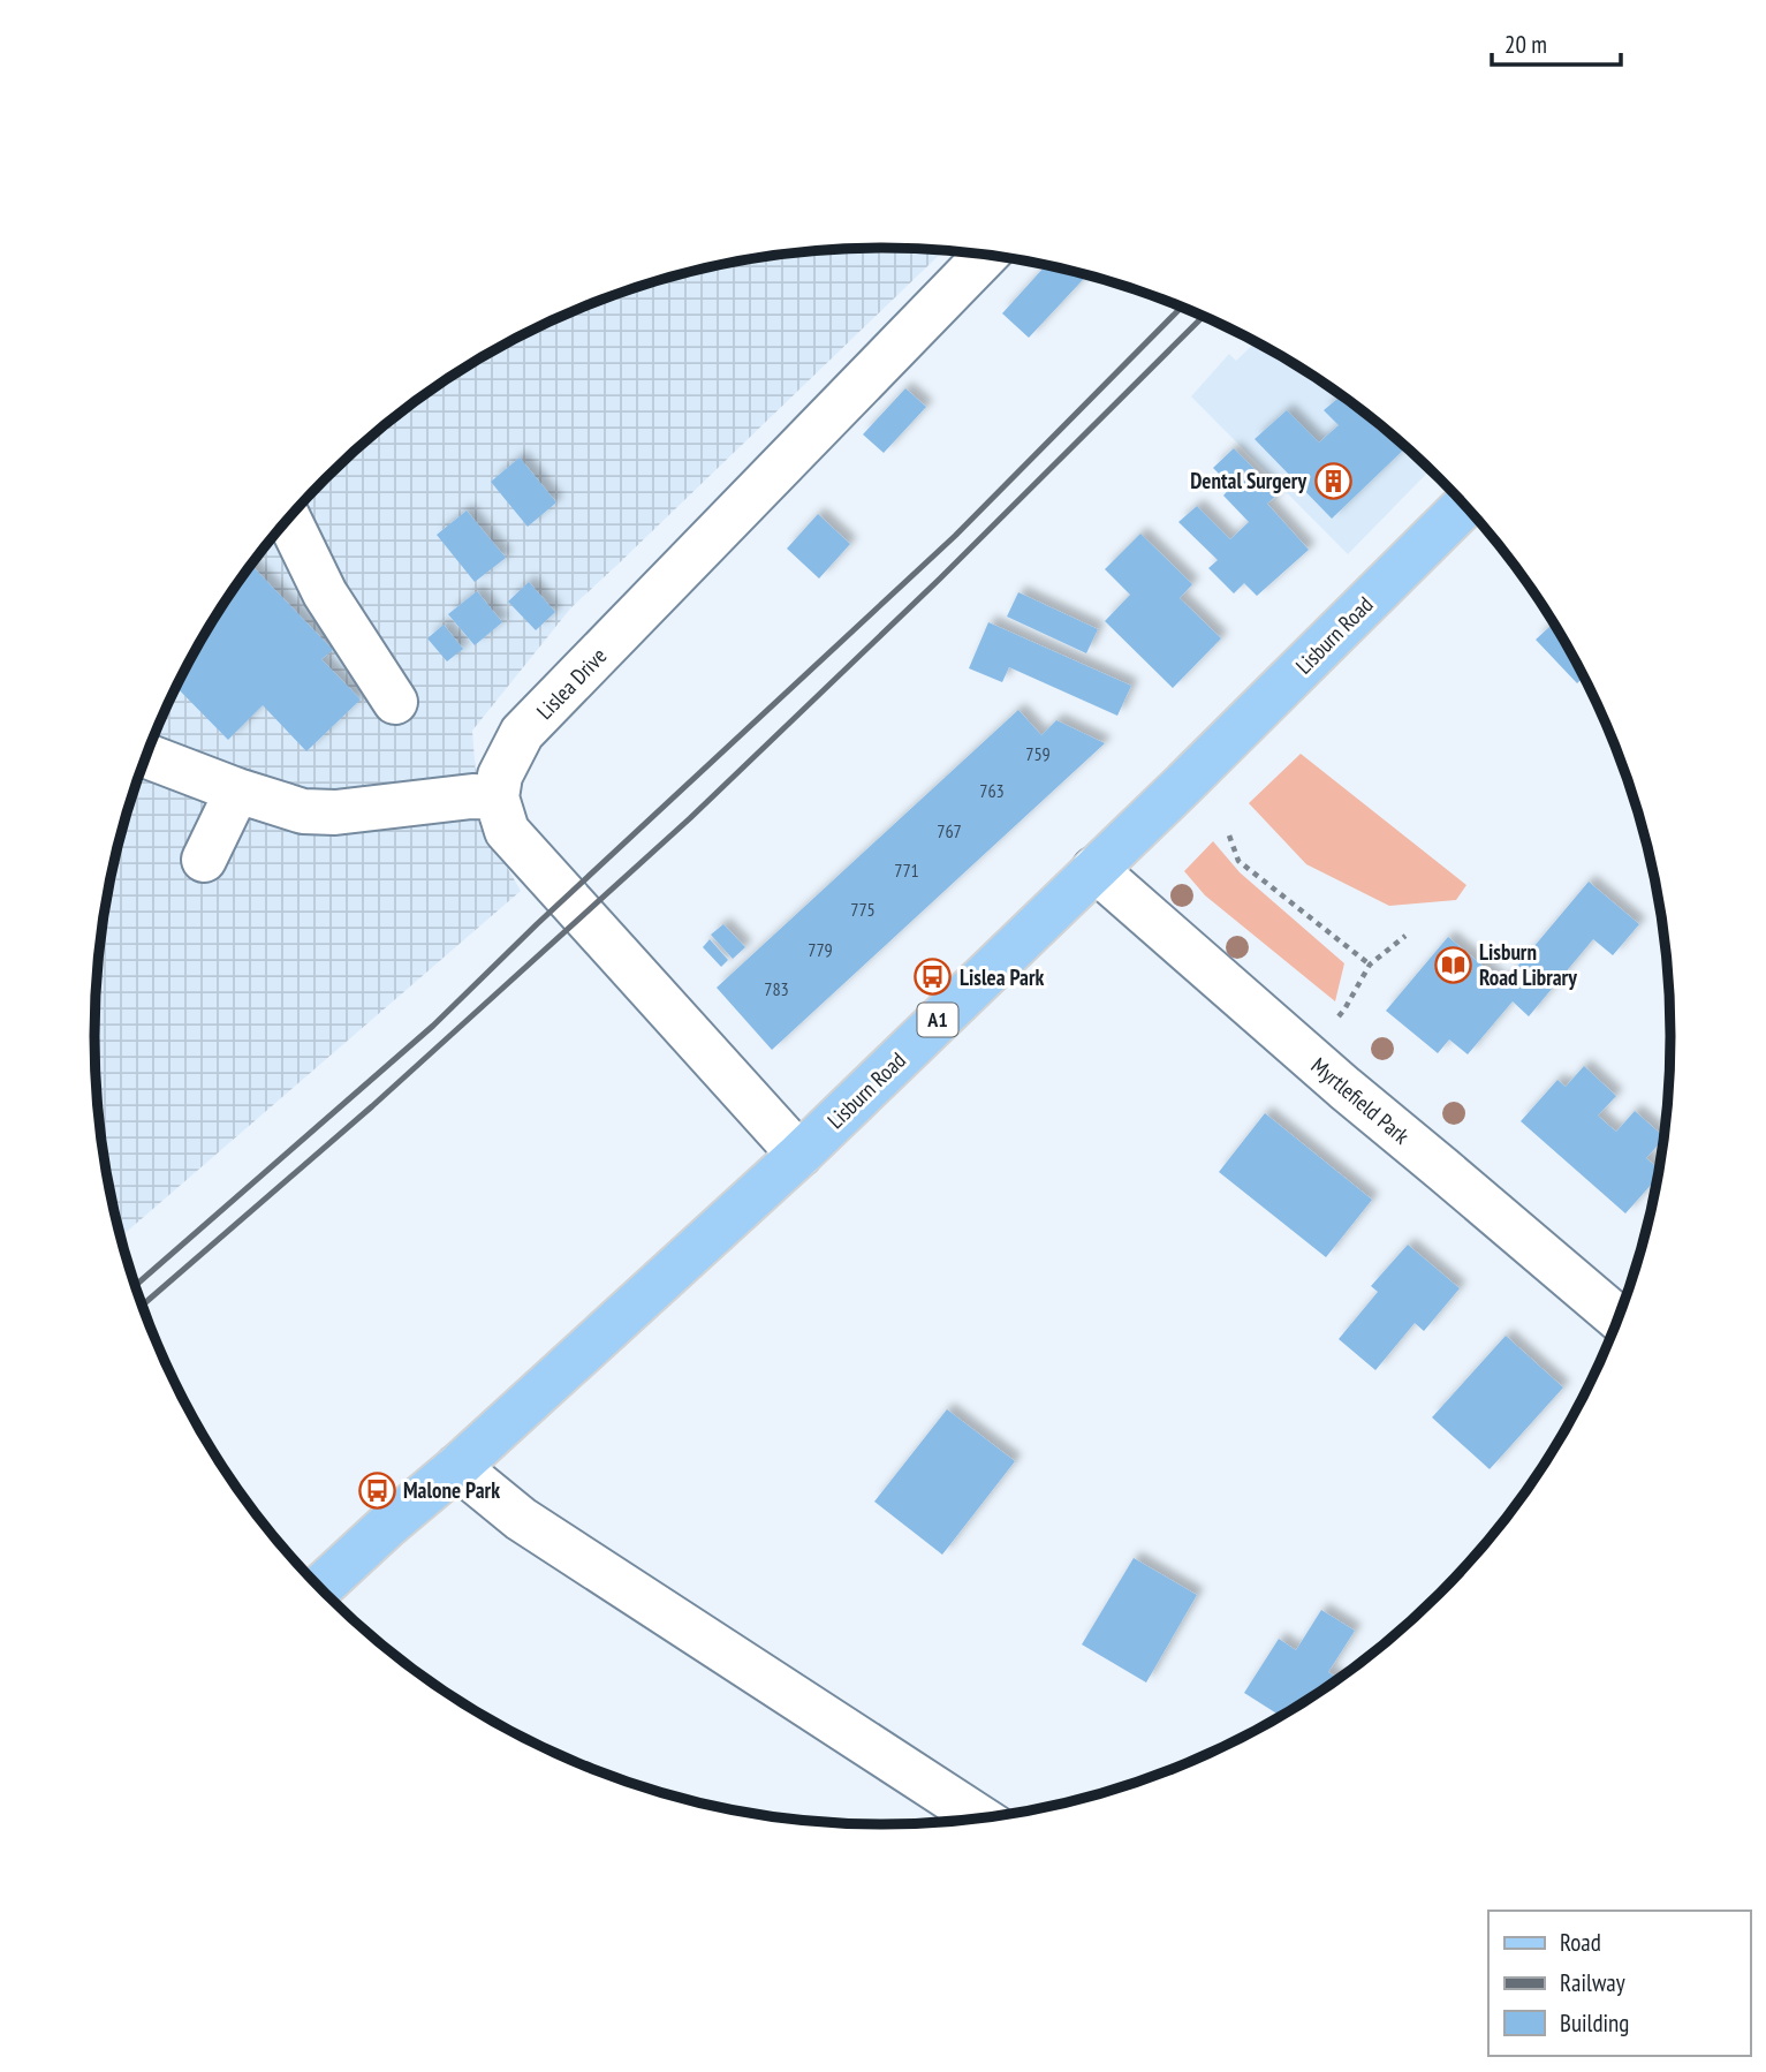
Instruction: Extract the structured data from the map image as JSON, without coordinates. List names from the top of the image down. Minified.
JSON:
{"streets":{"main road":["Lisburn Road","A1"],"street":["Lislea Drive","Myrtlefield Park"]},"crossings":[["Lisburn Road","Myrtlefield Park"]],"places":{"building":["Dental Surgery"],"library":["Lisburn Road Library"],"bus stop":["Lislea Park","Malone Park"]},"house_numbers":["759","763","767","771","775","779","783"],"legend":["Road","Railway","Building"],"scale_bar":"20 m"}
